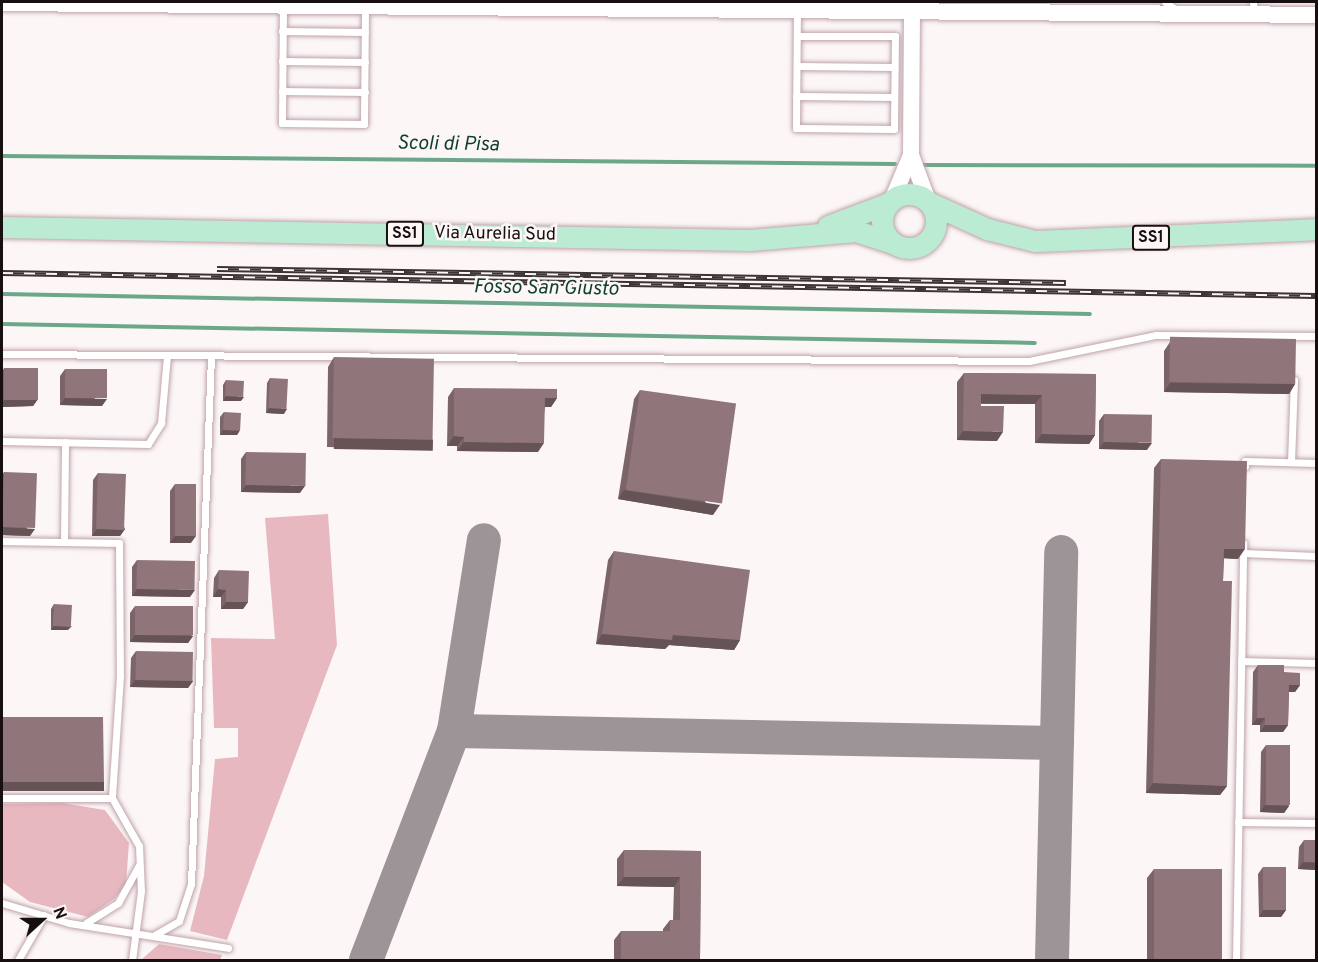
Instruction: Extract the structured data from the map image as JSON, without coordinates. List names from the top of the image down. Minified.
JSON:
{"streets":{"main road":["SS1","Via Aurelia Sud"]},"crossings":[["SS1","Via Aurelia Sud"]],"water":["Scoli di Pisa","Fosso San Giusto"],"north":"right"}
